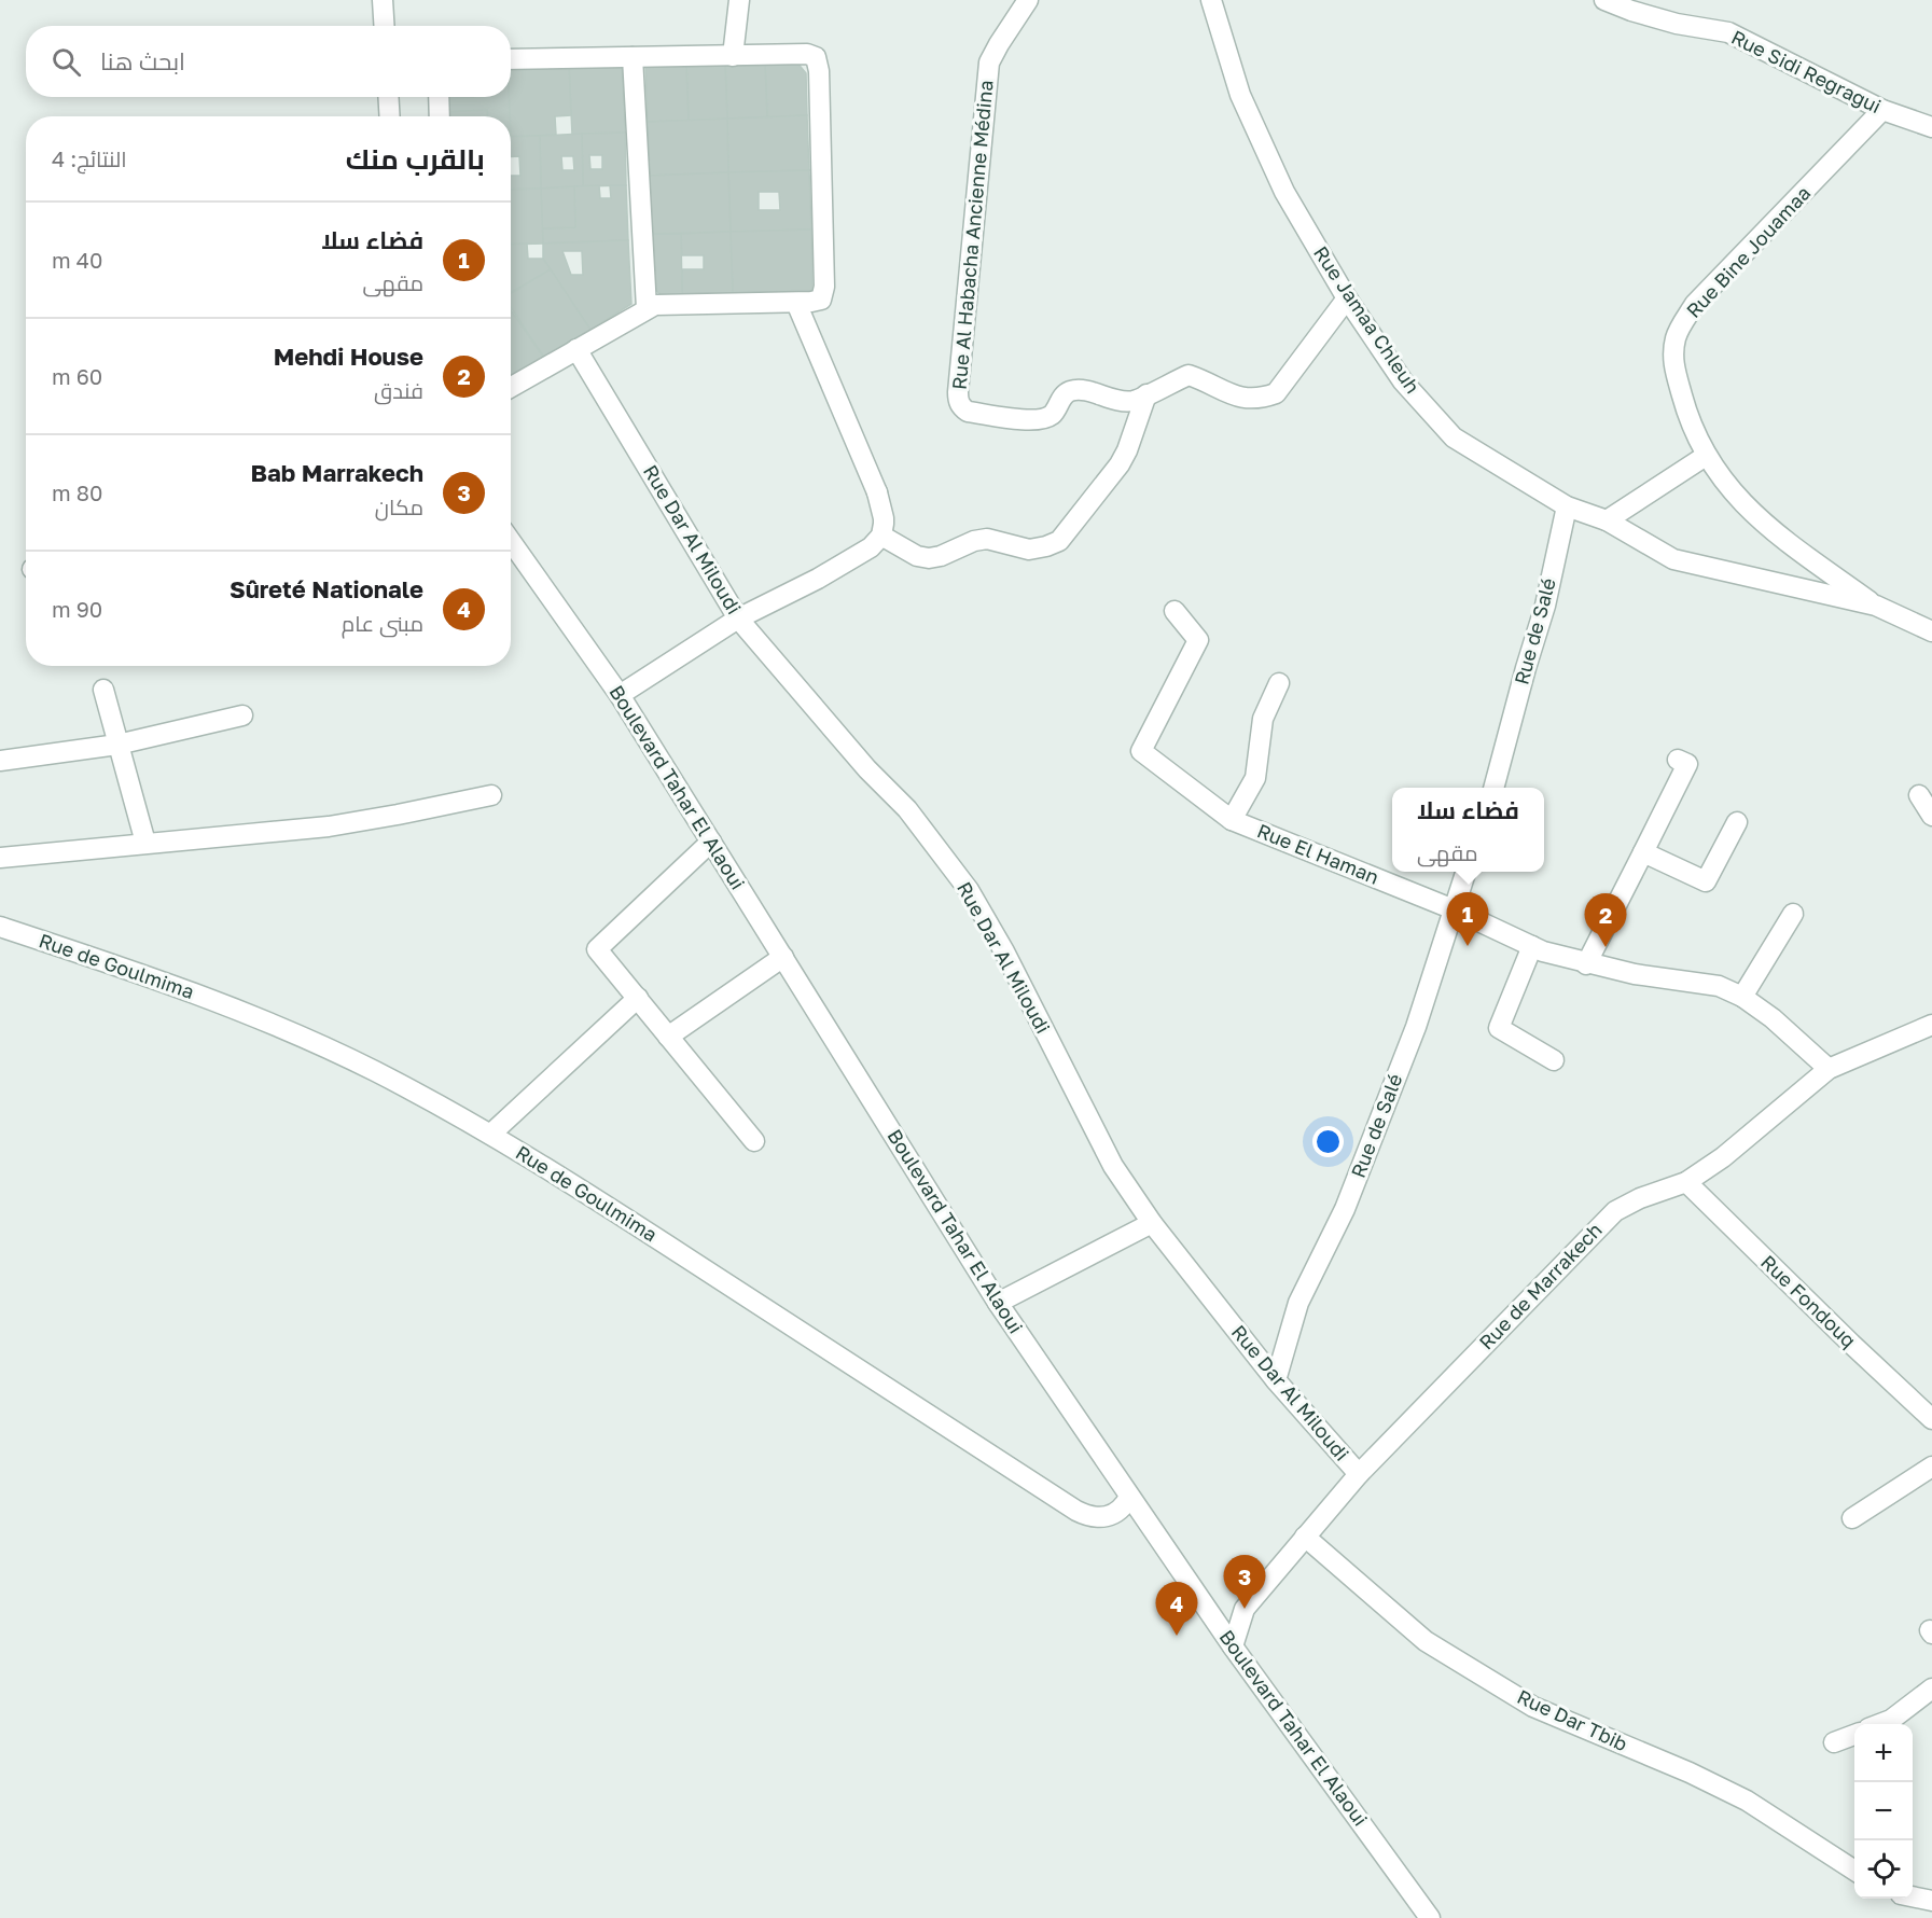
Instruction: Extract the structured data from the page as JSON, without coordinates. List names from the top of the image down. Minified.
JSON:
{"streets":{"street":["Rue Sidi Regragui","Rue Al Habacha Ancienne Médina","Rue Bine Jouamaa","Rue Jamaa Chleuh","Rue Dar Al Miloudi","Rue de Salé","Boulevard Tahar El Alaoui","Rue El Haman","Rue de Goulmima","Rue de Marrakech","Rue Fondouq","Rue Dar Tbib"]},"crossings":[["Rue Sidi Regragui","Rue Bine Jouamaa"],["Rue Al Habacha Ancienne Médina","Rue Jamaa Chleuh"],["Rue Bine Jouamaa","Rue Jamaa Chleuh"],["Rue Jamaa Chleuh","Rue de Salé"],["Rue Dar Al Miloudi","Rue de Salé"],["Rue Dar Al Miloudi","Rue de Marrakech"],["Rue de Salé","Rue El Haman"],["Boulevard Tahar El Alaoui","Rue de Goulmima"],["Boulevard Tahar El Alaoui","Rue de Marrakech"],["Rue El Haman","Rue de Marrakech"],["Rue de Marrakech","Rue Fondouq"],["Rue de Marrakech","Rue Dar Tbib"]],"page":{"search":"ابحث هنا","heading":["بالقرب منك","النتائج: 4"],"list":[{"mark":"1","name":"فضاء سلا","note":"مقهى","value":"40 m"},{"mark":"2","name":"Mehdi House","note":"فندق","value":"60 m"},{"mark":"3","name":"Bab Marrakech","note":"مكان","value":"80 m"},{"mark":"4","name":"Sûreté Nationale","note":"مبنى عام","value":"90 m"}],"popup":["فضاء سلا","مقهى"],"pins":["1","2","3","4"],"map_buttons":["+","−"]}}
